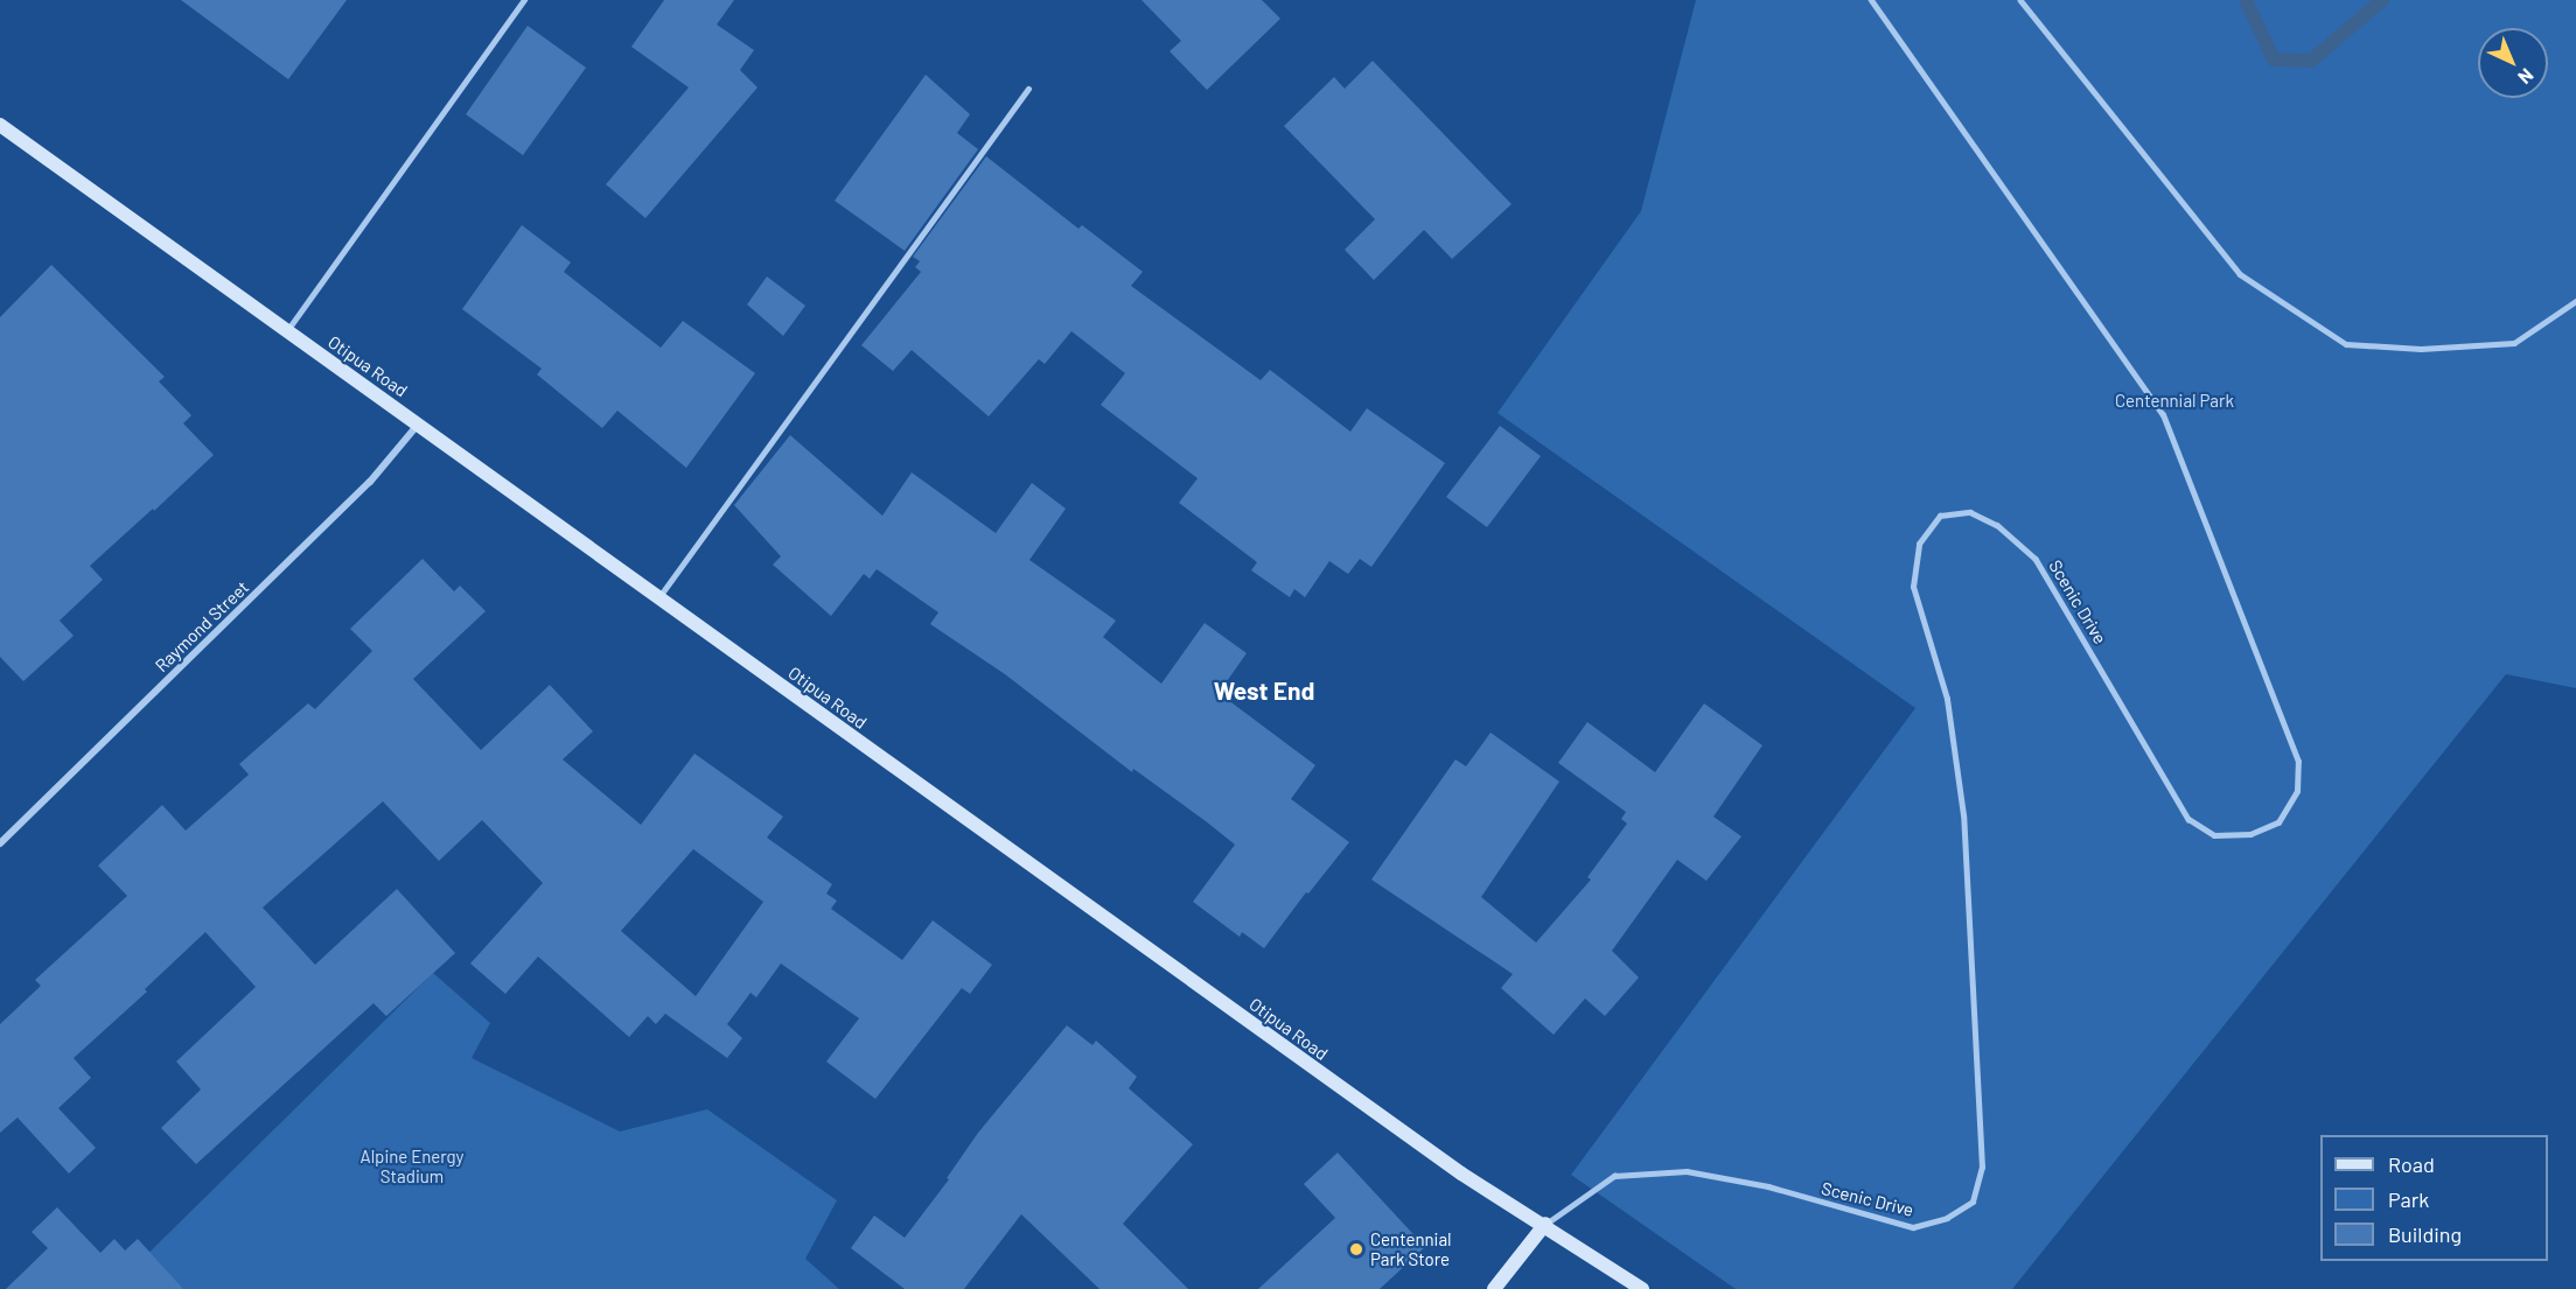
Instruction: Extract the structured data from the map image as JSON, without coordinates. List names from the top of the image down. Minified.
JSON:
{"streets":{"street":["Otipua Road","Raymond Street"],"lane":["Scenic Drive"]},"crossings":[["Otipua Road","Scenic Drive"],["Otipua Road","Raymond Street"]],"districts":["West End"],"parks":["Centennial Park","Alpine Energy Stadium"],"places":["Centennial Park Store"],"legend":["Road","Park","Building"],"north":"bottom right"}
